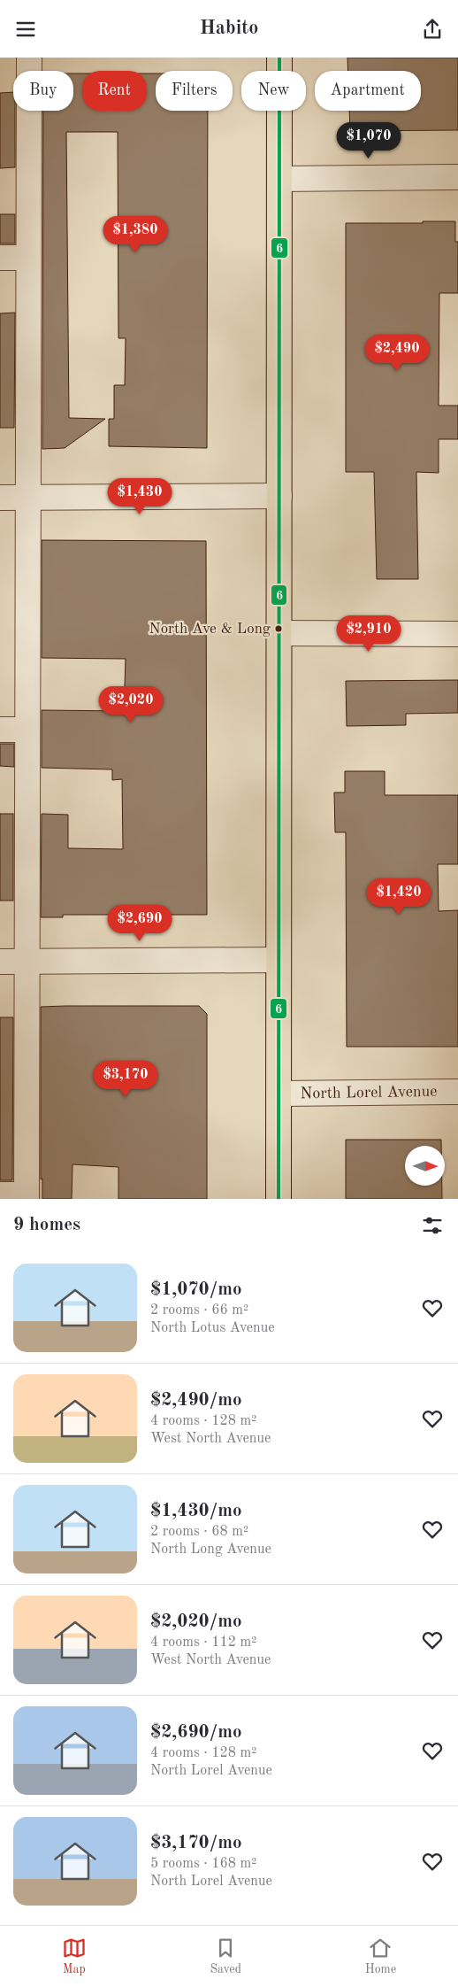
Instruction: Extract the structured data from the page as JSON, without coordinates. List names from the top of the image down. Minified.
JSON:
{"streets":{"street":["North Lorel Avenue"]},"places":["North Ave & Long"],"lines":["transit line 6"],"north":"right","page":{"header":"Habito","chip":["Buy","Rent","Filters","New","Apartment"],"price":["$1,070","$1,380","$2,490","$1,430","$2,910","$2,020","$1,420","$2,690","$3,170"],"heading":"9 homes","list":[{"name":"$1,070/mo","note":"2 rooms · 66 m² · North Lotus Avenue"},{"name":"$2,490/mo","note":"4 rooms · 128 m² · West North Avenue"},{"name":"$1,430/mo","note":"2 rooms · 68 m² · North Long Avenue"},{"name":"$2,020/mo","note":"4 rooms · 112 m² · West North Avenue"},{"name":"$2,690/mo","note":"4 rooms · 128 m² · North Lorel Avenue"},{"name":"$3,170/mo","note":"5 rooms · 168 m² · North Lorel Avenue"}],"tabs":["Map","Saved","Home"]}}
